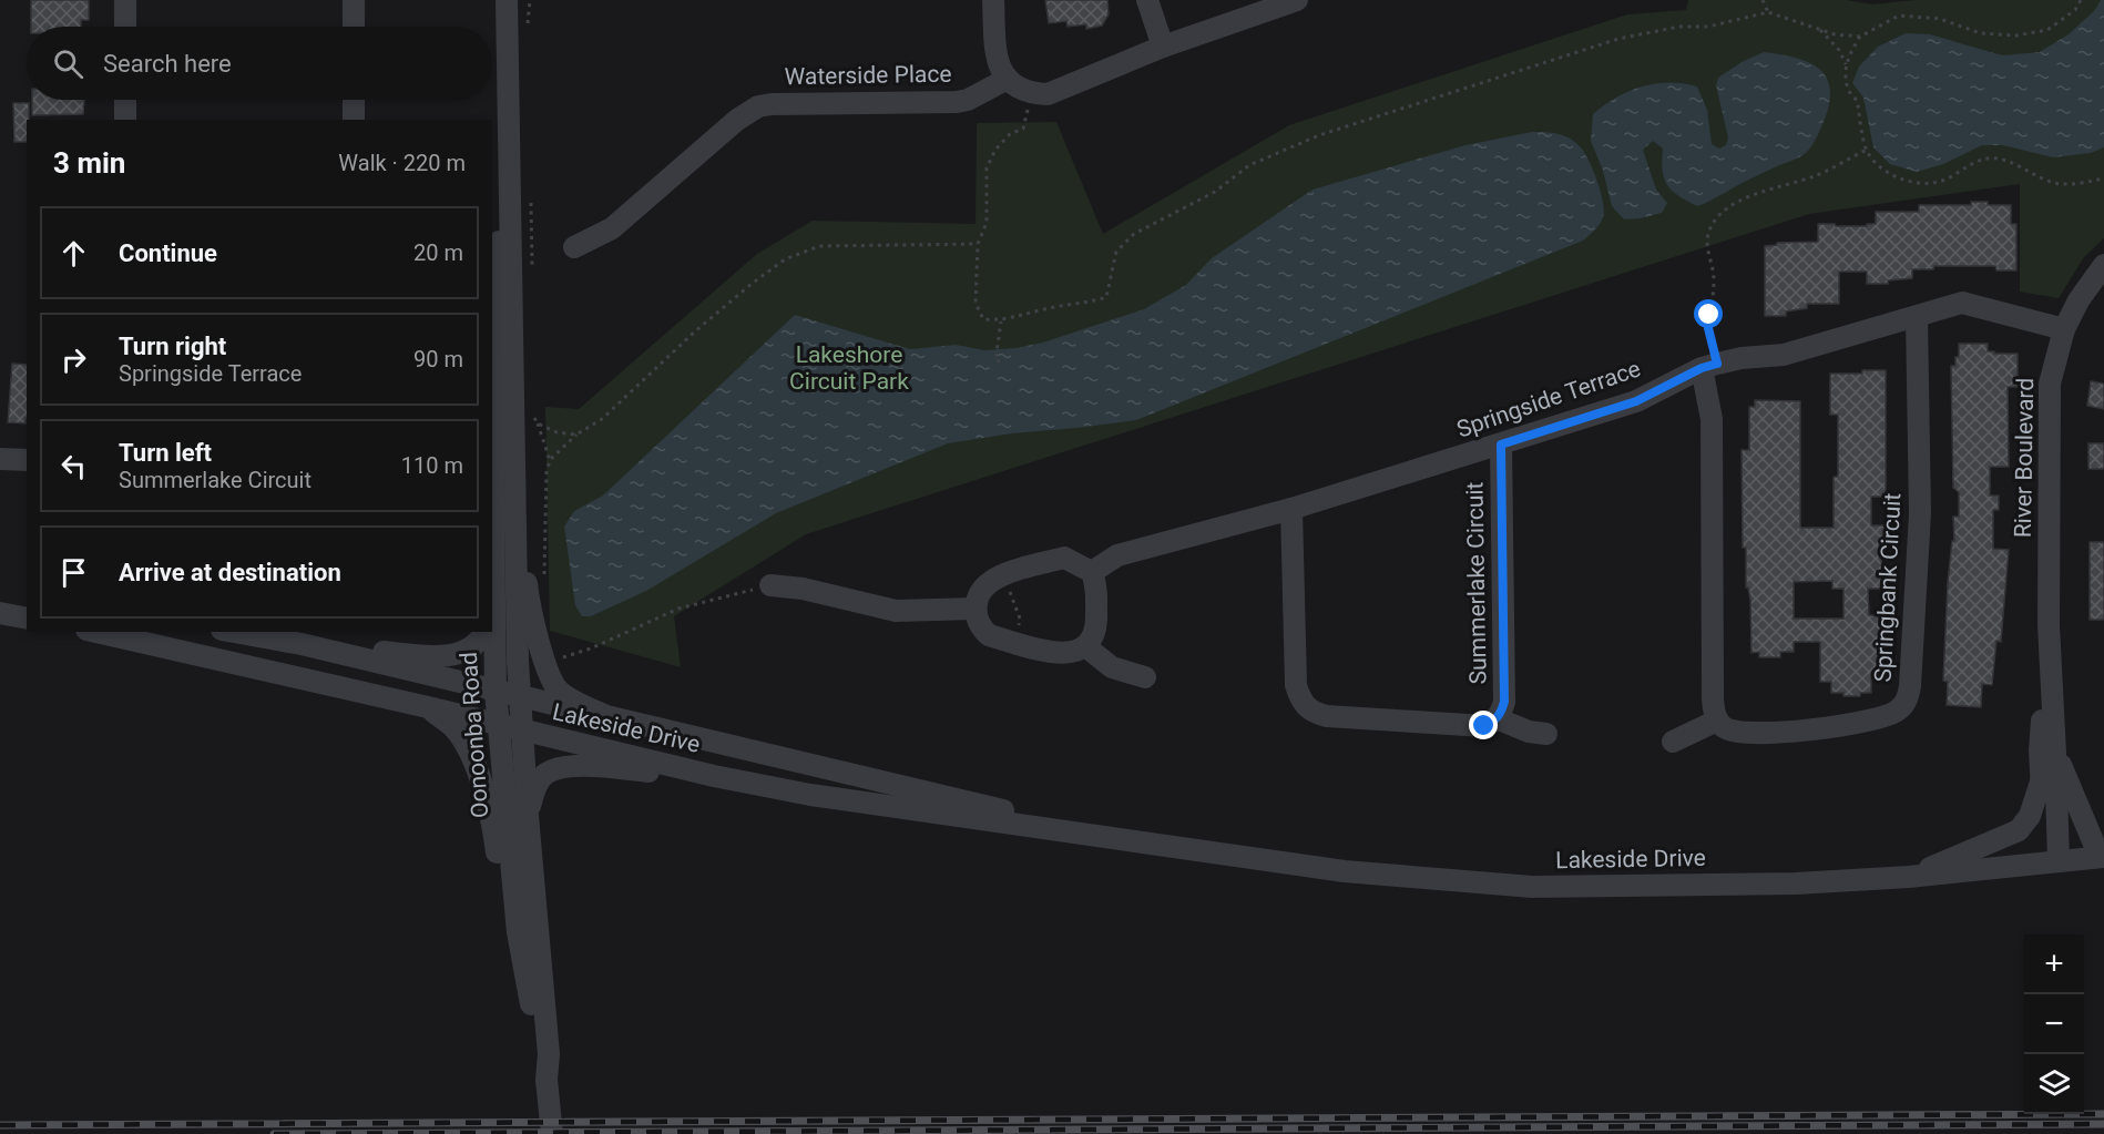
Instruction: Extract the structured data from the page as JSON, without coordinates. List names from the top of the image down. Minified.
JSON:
{"streets":{"street":["Waterside Place","Springside Terrace","River Boulevard","Summerlake Circuit","Springbank Circuit","Lakeside Drive","Oonoonba Road"]},"crossings":[["Springside Terrace","River Boulevard"],["Springside Terrace","Summerlake Circuit"],["Springside Terrace","Springbank Circuit"],["River Boulevard","Lakeside Drive"],["Lakeside Drive","Oonoonba Road"]],"parks":["Lakeshore Circuit Park"],"page":{"search":"Search here","heading":["3 min","Walk · 220 m"],"list":[["Continue","20 m"],["Turn right","Springside Terrace","90 m"],["Turn left","Summerlake Circuit","110 m"],"Arrive at destination"],"map_buttons":["+","−"]}}
